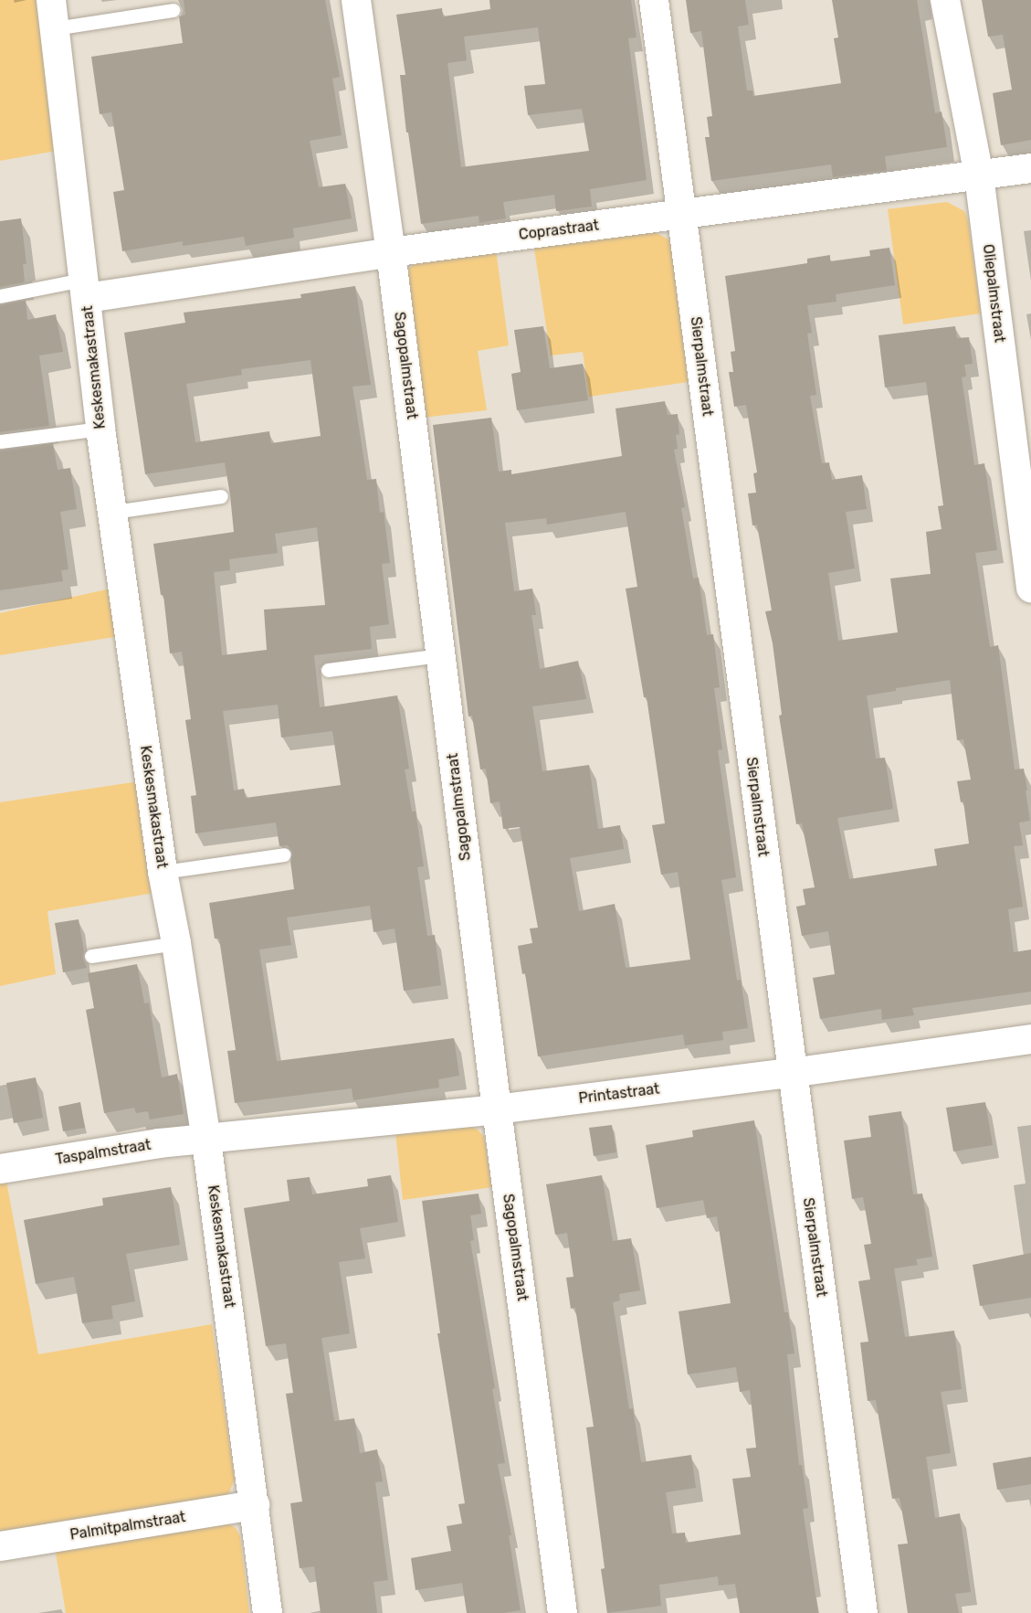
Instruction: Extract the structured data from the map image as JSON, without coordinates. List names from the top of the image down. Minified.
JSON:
{"streets":{"street":["Coprastraat","Oliepalmstraat","Sagopalmstraat","Sierpalmstraat","Keskesmakastraat","Printastraat","Taspalmstraat","Palmitpalmstraat"]},"crossings":[["Coprastraat","Oliepalmstraat"],["Coprastraat","Sagopalmstraat"],["Coprastraat","Sierpalmstraat"],["Coprastraat","Keskesmakastraat"],["Sagopalmstraat","Printastraat"],["Sierpalmstraat","Printastraat"],["Keskesmakastraat","Printastraat"],["Keskesmakastraat","Taspalmstraat"],["Keskesmakastraat","Palmitpalmstraat"],["Printastraat","Taspalmstraat"]]}
